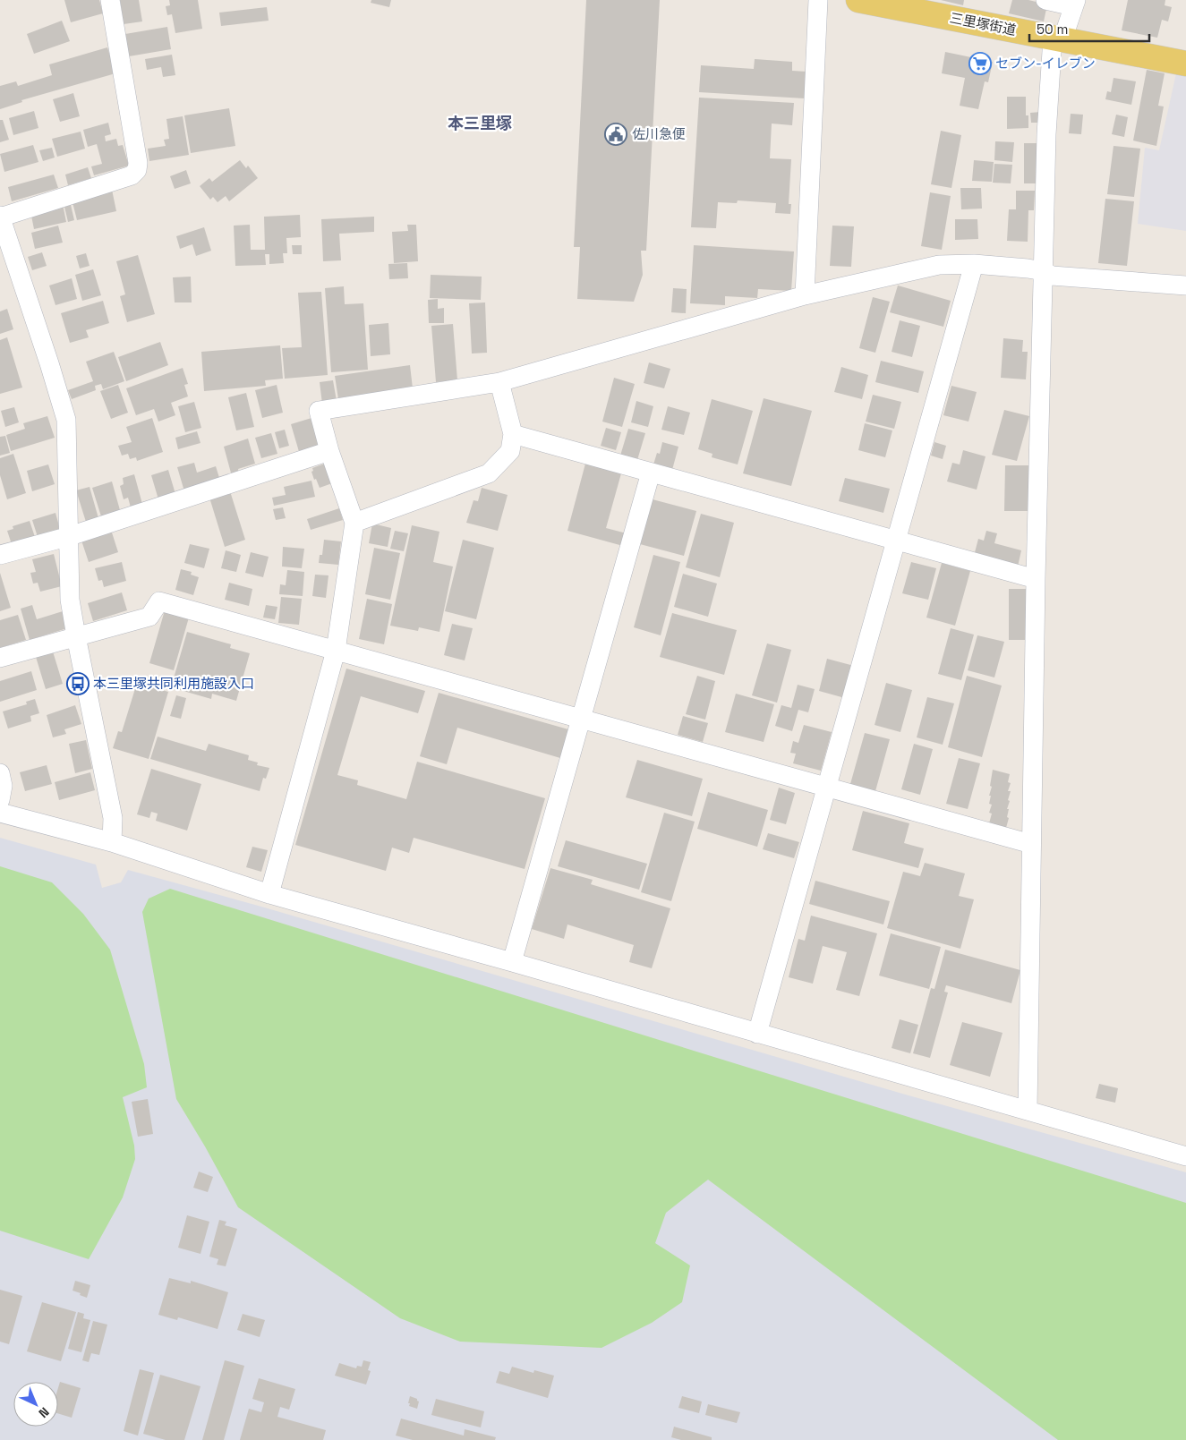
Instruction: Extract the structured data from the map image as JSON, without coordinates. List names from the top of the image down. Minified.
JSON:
{"streets":{"main road":["三里塚街道"]},"districts":["本三里塚"],"places":{"supermarket":["セブン-イレブン"],"public building":["佐川急便"],"bus stop":["本三里塚共同利用施設入口"]},"scale_bar":"50 m","north":"bottom right"}
